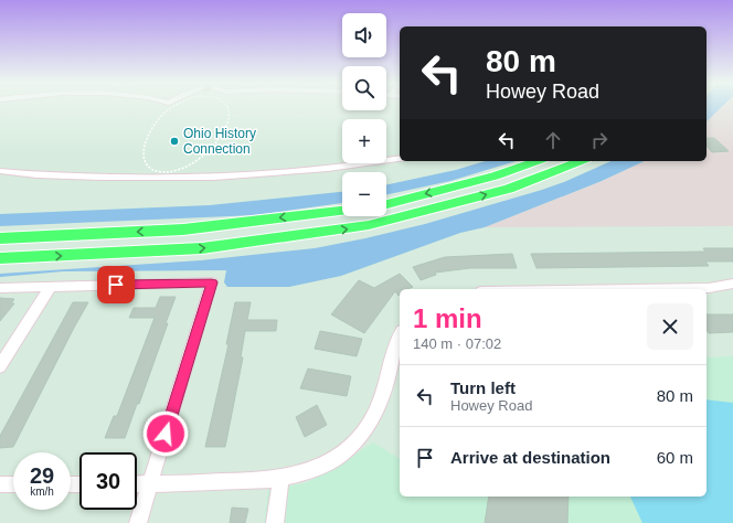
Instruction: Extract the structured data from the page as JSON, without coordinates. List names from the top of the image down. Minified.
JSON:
{"places":["Ohio History Connection"],"page":{"map_buttons":["+","−"],"turn":["80 m","Howey Road"],"heading":["1 min","140 m · 07:02"],"list":[{"name":"Turn left","note":"Howey Road","value":"80 m"},{"name":"Arrive at destination","value":"60 m"}],"speed":"29 km/h","limit":"30"}}
